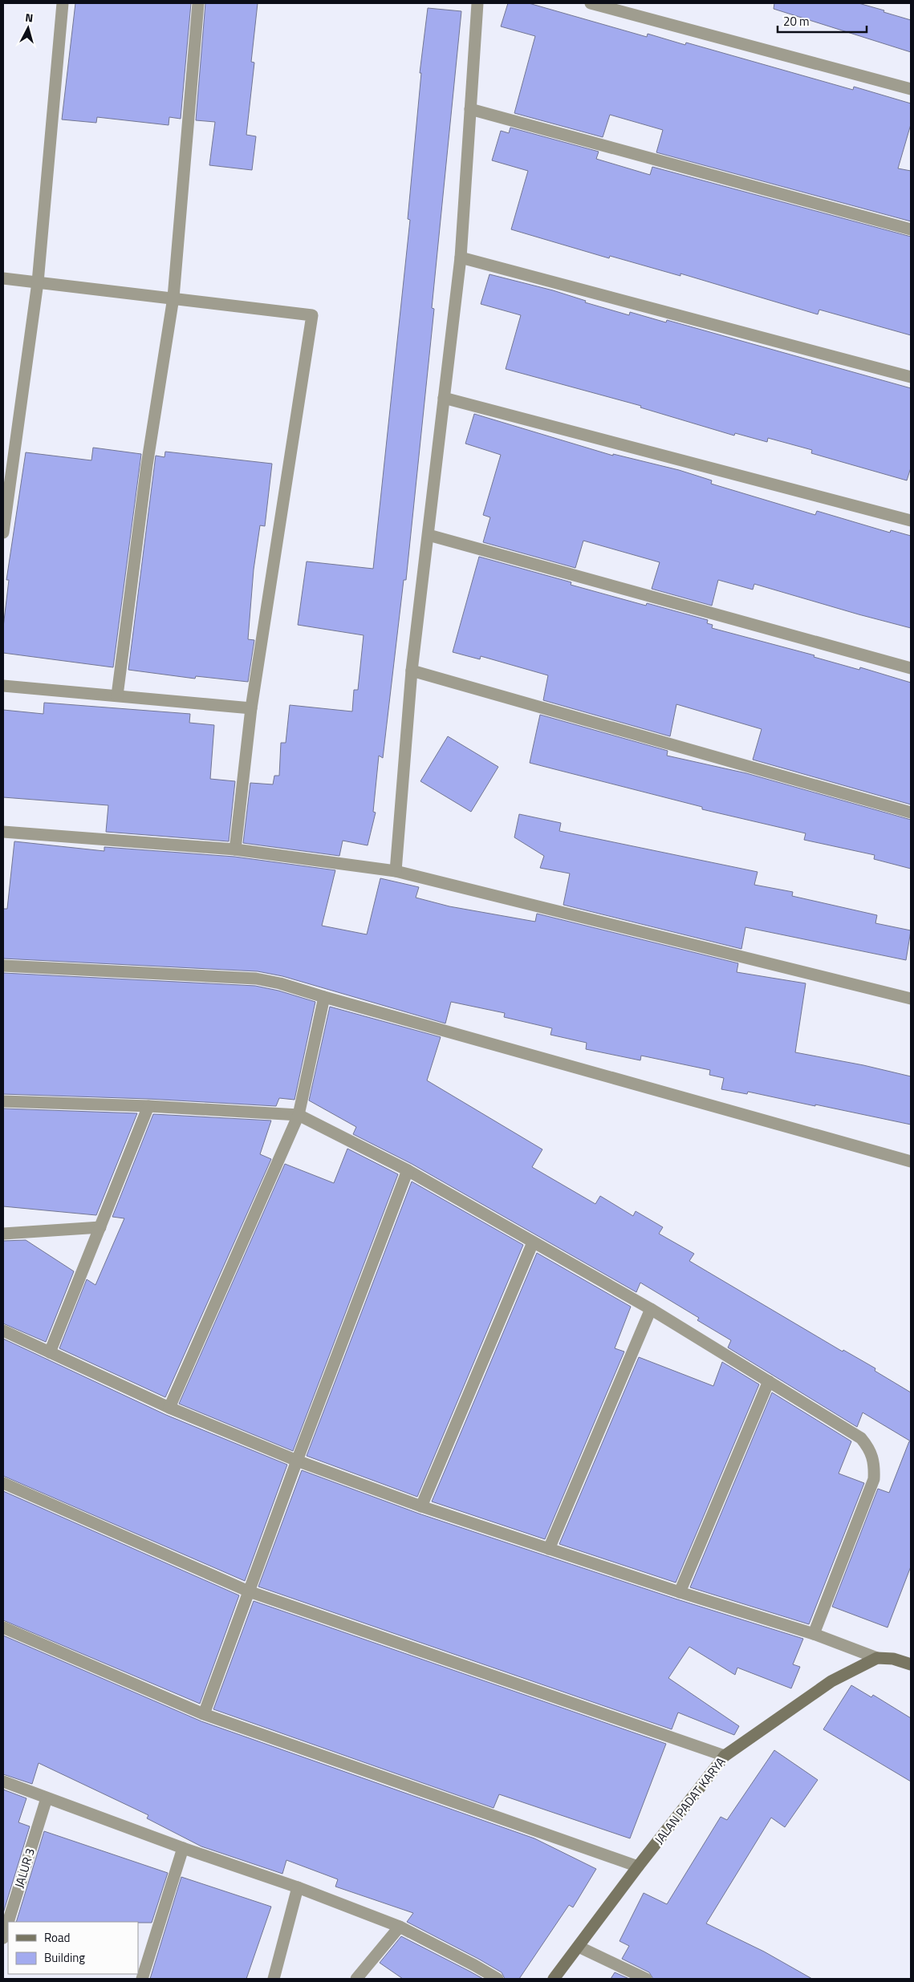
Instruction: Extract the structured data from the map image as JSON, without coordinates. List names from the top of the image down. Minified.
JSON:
{"streets":{"street":["JALAN PADAT KARYA","JALUR 3"]},"legend":["Road","Building"],"scale_bar":"20 m","north":"top"}
